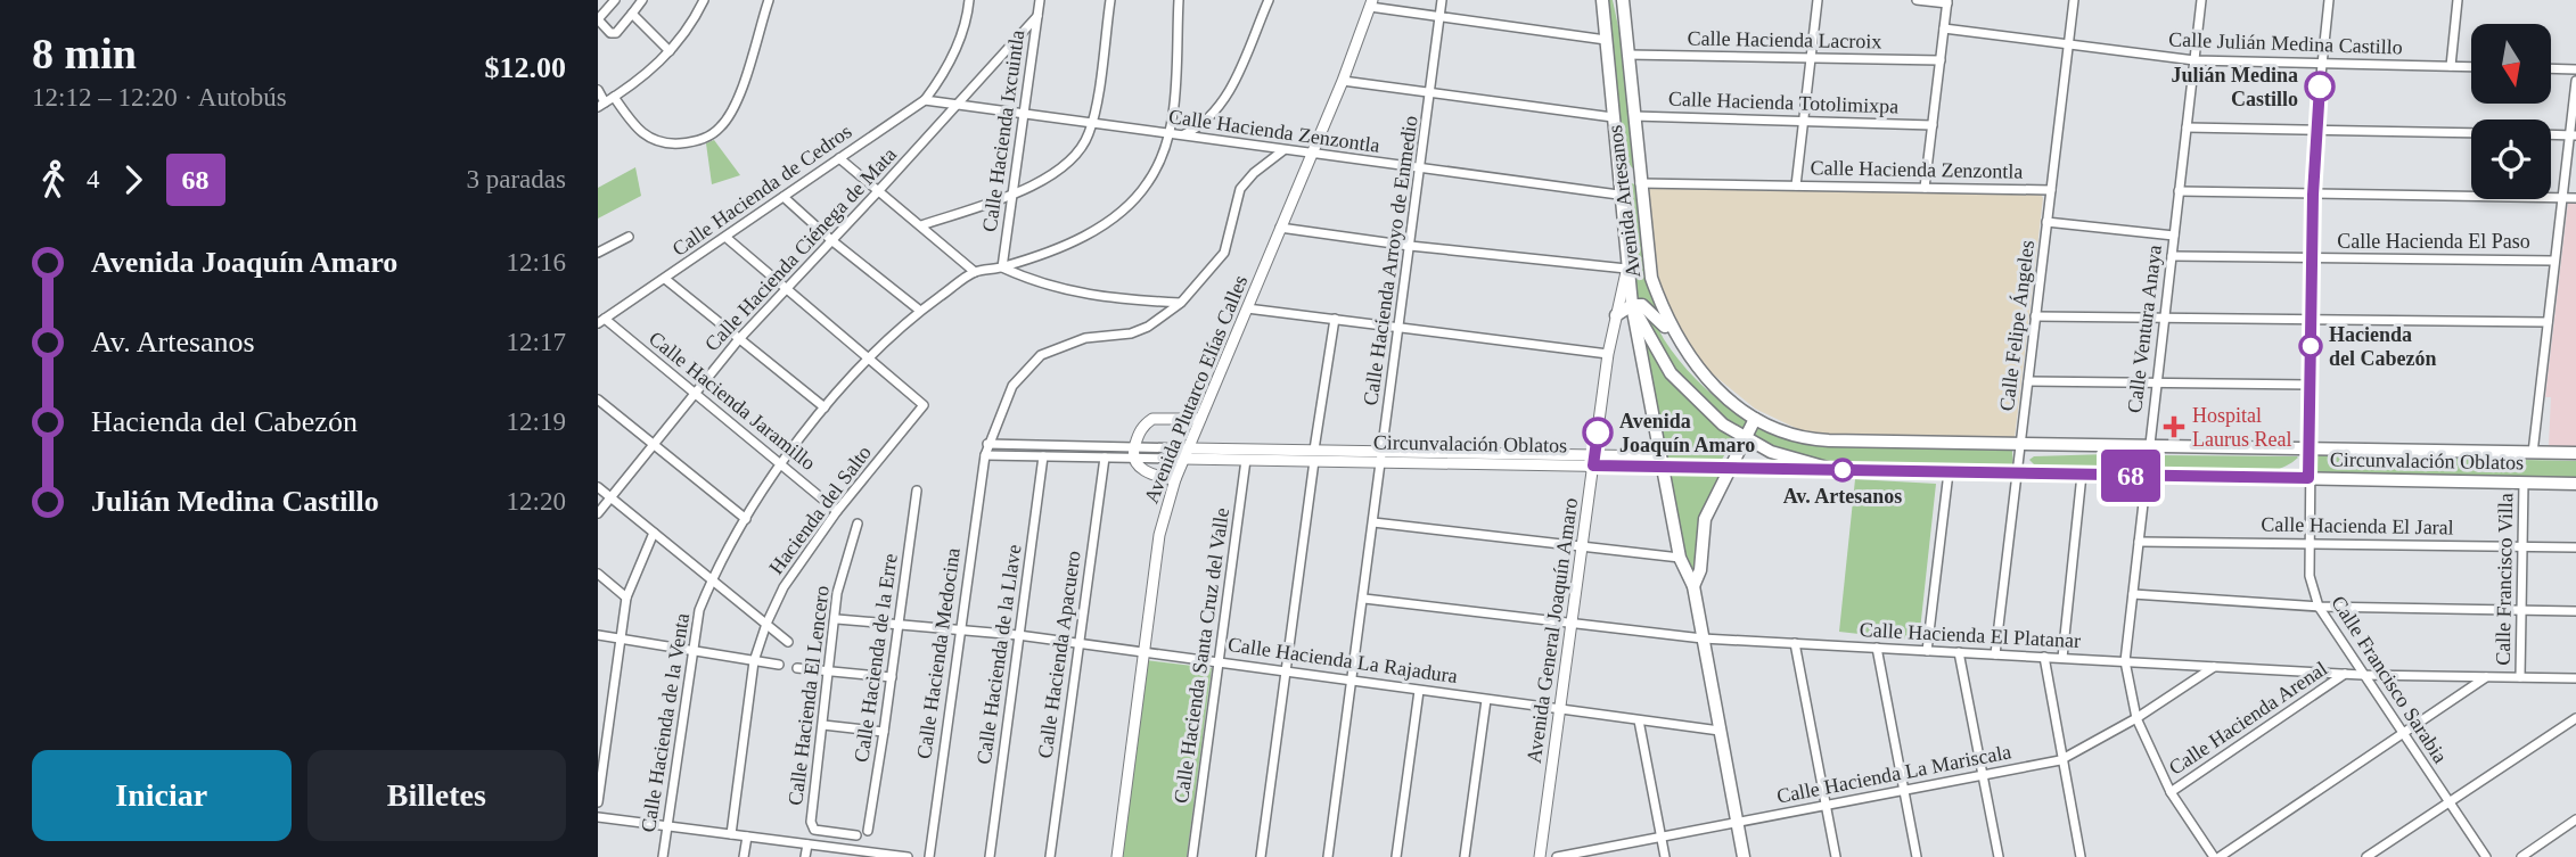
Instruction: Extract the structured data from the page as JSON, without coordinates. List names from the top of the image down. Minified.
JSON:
{"streets":{"main road":["Avenida Artesanos","Circunvalación Oblatos"],"street":["Calle Hacienda Lacroix","Calle Julián Medina Castillo","Calle Hacienda Totolimixpa","Calle Hacienda Ixcuintla","Calle Hacienda Zenzontla","Calle Hacienda de Cedros","Calle Hacienda El Paso","Calle Hacienda Ciénega de Mata","Calle Hacienda Arroyo de Enmedio","Calle Felipe Ángeles","Calle Ventura Anaya","Avenida Plutarco Elías Calles","Calle Hacienda Jaramillo","Hacienda del Salto","Calle Hacienda El Jaral","Calle Francisco Villa","Avenida General Joaquín Amaro","Calle Hacienda El Platanar","Calle Hacienda Medocina","Calle Hacienda de la Llave","Calle Hacienda Apacuero","Calle Hacienda Santa Cruz del Valle","Calle Hacienda de la Erre","Calle Hacienda La Rajadura","Calle Francisco Sarabia","Calle Hacienda El Lencero","Calle Hacienda Arenal","Calle Hacienda de la Venta","Calle Hacienda La Mariscala"]},"crossings":[["Calle Hacienda Lacroix","Avenida Artesanos"],["Calle Julián Medina Castillo","Calle Felipe Ángeles"],["Calle Julián Medina Castillo","Calle Ventura Anaya"],["Calle Julián Medina Castillo","Calle Francisco Sarabia"],["Calle Hacienda Totolimixpa","Avenida Artesanos"],["Calle Hacienda Ixcuintla","Calle Hacienda Zenzontla"],["Calle Hacienda Ixcuintla","Calle Hacienda Ciénega de Mata"],["Calle Hacienda Ixcuintla","Calle Hacienda de la Venta"],["Calle Hacienda Zenzontla","Calle Hacienda de Cedros"],["Calle Hacienda Zenzontla","Avenida Artesanos"],["Calle Hacienda Zenzontla","Calle Hacienda Ciénega de Mata"],["Calle Hacienda Zenzontla","Calle Hacienda Arroyo de Enmedio"],["Calle Hacienda Zenzontla","Calle Felipe Ángeles"],["Calle Hacienda Zenzontla","Avenida Plutarco Elías Calles"],["Calle Hacienda Zenzontla","Calle Hacienda Medocina"],["Calle Hacienda Zenzontla","Calle Hacienda de la Venta"],["Calle Hacienda de Cedros","Calle Hacienda Jaramillo"],["Avenida Artesanos","Circunvalación Oblatos"],["Avenida Artesanos","Avenida General Joaquín Amaro"],["Avenida Artesanos","Calle Hacienda El Platanar"],["Avenida Artesanos","Calle Hacienda La Rajadura"],["Avenida Artesanos","Calle Hacienda La Mariscala"],["Calle Hacienda El Paso","Calle Ventura Anaya"],["Calle Hacienda El Paso","Calle Francisco Sarabia"],["Calle Hacienda Ciénega de Mata","Calle Hacienda Jaramillo"],["Calle Hacienda Arroyo de Enmedio","Circunvalación Oblatos"],["Calle Hacienda Arroyo de Enmedio","Calle Hacienda El Platanar"],["Calle Hacienda Arroyo de Enmedio","Calle Hacienda La Rajadura"],["Calle Felipe Ángeles","Circunvalación Oblatos"],["Calle Felipe Ángeles","Calle Hacienda El Platanar"],["Calle Ventura Anaya","Circunvalación Oblatos"],["Calle Ventura Anaya","Calle Hacienda El Jaral"],["Calle Ventura Anaya","Calle Hacienda El Platanar"],["Calle Ventura Anaya","Calle Hacienda Arenal"],["Calle Ventura Anaya","Calle Hacienda La Mariscala"],["Avenida Plutarco Elías Calles","Circunvalación Oblatos"],["Avenida Plutarco Elías Calles","Calle Hacienda La Rajadura"],["Calle Hacienda Jaramillo","Hacienda del Salto"],["Calle Hacienda Jaramillo","Calle Hacienda de la Venta"],["Circunvalación Oblatos","Calle Francisco Villa"],["Circunvalación Oblatos","Avenida General Joaquín Amaro"],["Circunvalación Oblatos","Calle Hacienda Medocina"],["Circunvalación Oblatos","Calle Hacienda de la Llave"],["Circunvalación Oblatos","Calle Hacienda Apacuero"],["Circunvalación Oblatos","Calle Hacienda Santa Cruz del Valle"],["Circunvalación Oblatos","Calle Francisco Sarabia"],["Hacienda del Salto","Calle Hacienda de la Venta"],["Calle Hacienda El Jaral","Calle Francisco Villa"],["Calle Hacienda El Jaral","Calle Francisco Sarabia"],["Calle Francisco Villa","Calle Hacienda El Platanar"],["Avenida General Joaquín Amaro","Calle Hacienda El Platanar"],["Avenida General Joaquín Amaro","Calle Hacienda La Rajadura"],["Calle Hacienda El Platanar","Calle Francisco Sarabia"],["Calle Hacienda El Platanar","Calle Hacienda Arenal"],["Calle Hacienda El Platanar","Calle Hacienda La Mariscala"],["Calle Hacienda Medocina","Calle Hacienda La Rajadura"],["Calle Hacienda de la Llave","Calle Hacienda La Rajadura"],["Calle Hacienda Apacuero","Calle Hacienda La Rajadura"],["Calle Hacienda Santa Cruz del Valle","Calle Hacienda La Rajadura"],["Calle Hacienda de la Erre","Calle Hacienda La Rajadura"],["Calle Hacienda La Rajadura","Calle Hacienda El Lencero"]],"places":{"other":["Julián Medina Castillo","Hacienda del Cabezón","Avenida Joaquín Amaro","Av. Artesanos"],"health":["Hospital Laurus Real"]},"lines":["bus line 68"],"north":"bottom","page":{"heading":["8 min","12:12 – 12:20 · Autobús","$12.00"],"on_map":"68","legs":["4","68","3 paradas"],"list":[{"name":"Avenida Joaquín Amaro","value":"12:16"},{"name":"Av. Artesanos","value":"12:17"},{"name":"Hacienda del Cabezón","value":"12:19"},{"name":"Julián Medina Castillo","value":"12:20"}],"buttons":["Iniciar","Billetes"]}}
